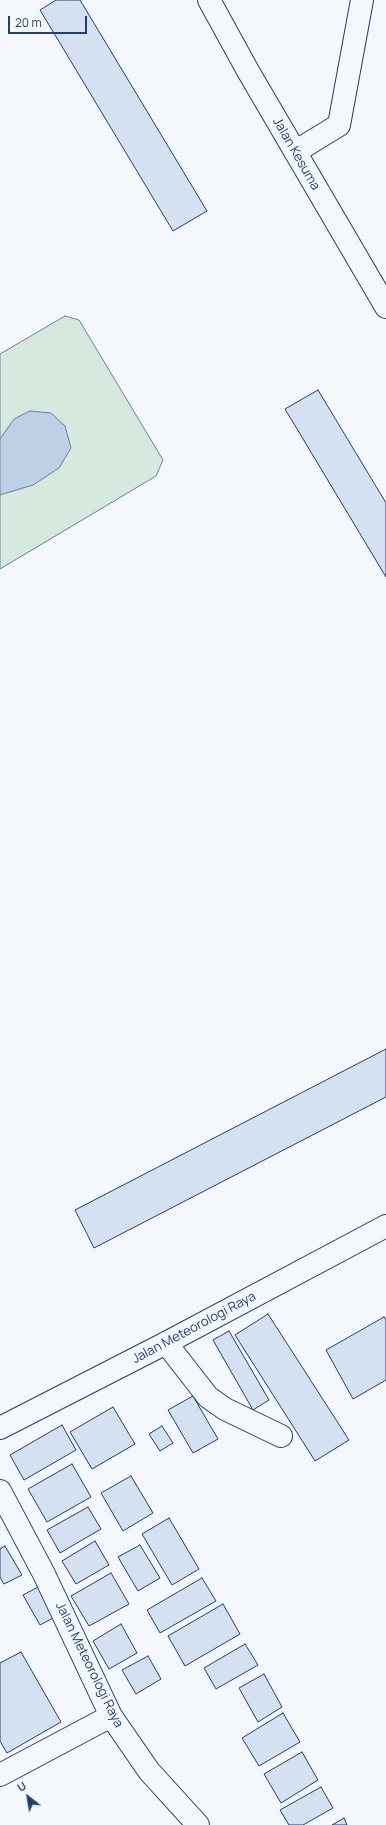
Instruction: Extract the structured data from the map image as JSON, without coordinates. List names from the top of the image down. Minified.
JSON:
{"streets":{"street":["Jalan Kesuma","Jalan Meteorologi Raya"]},"scale_bar":"20 m","north":"top left"}
